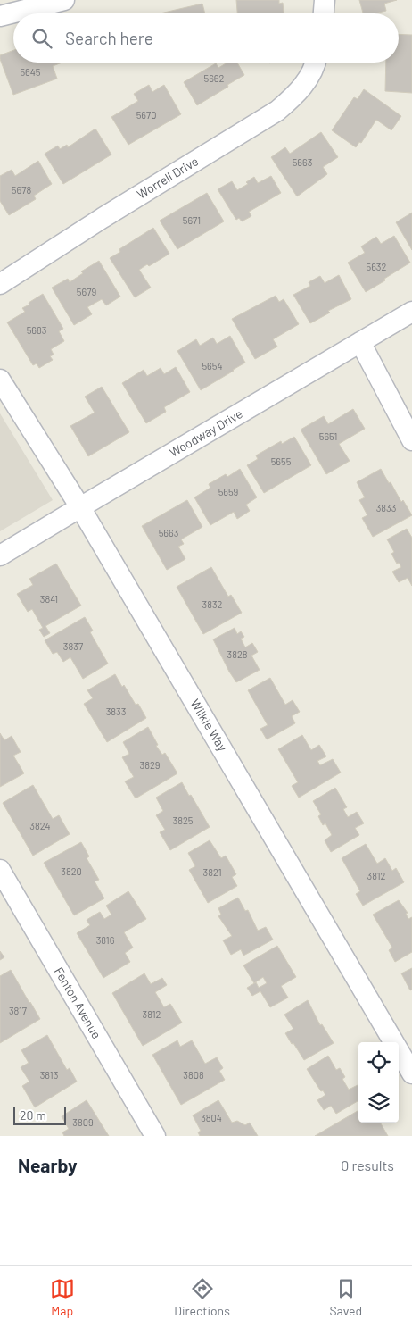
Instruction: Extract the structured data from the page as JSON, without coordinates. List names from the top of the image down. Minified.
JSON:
{"streets":{"street":["Worrell Drive","Woodway Drive","Wilkie Way","Fenton Avenue"]},"crossings":[["Woodway Drive","Wilkie Way"]],"house_numbers":["5645","5662","5670","5663","5678","5671","5632","5679","5683","5654","5651","5655","5659","3833","5663","3841","3832","3837","3828","3833","3829","3825","3824","3820","3821","3812","3816","3817","3812","3813","3808","3804","3809"],"scale_bar":"20 m","page":{"search":"Search here","scale":"20 m","heading":["Nearby","0 results"],"nav":["Map","Directions","Saved"]}}
